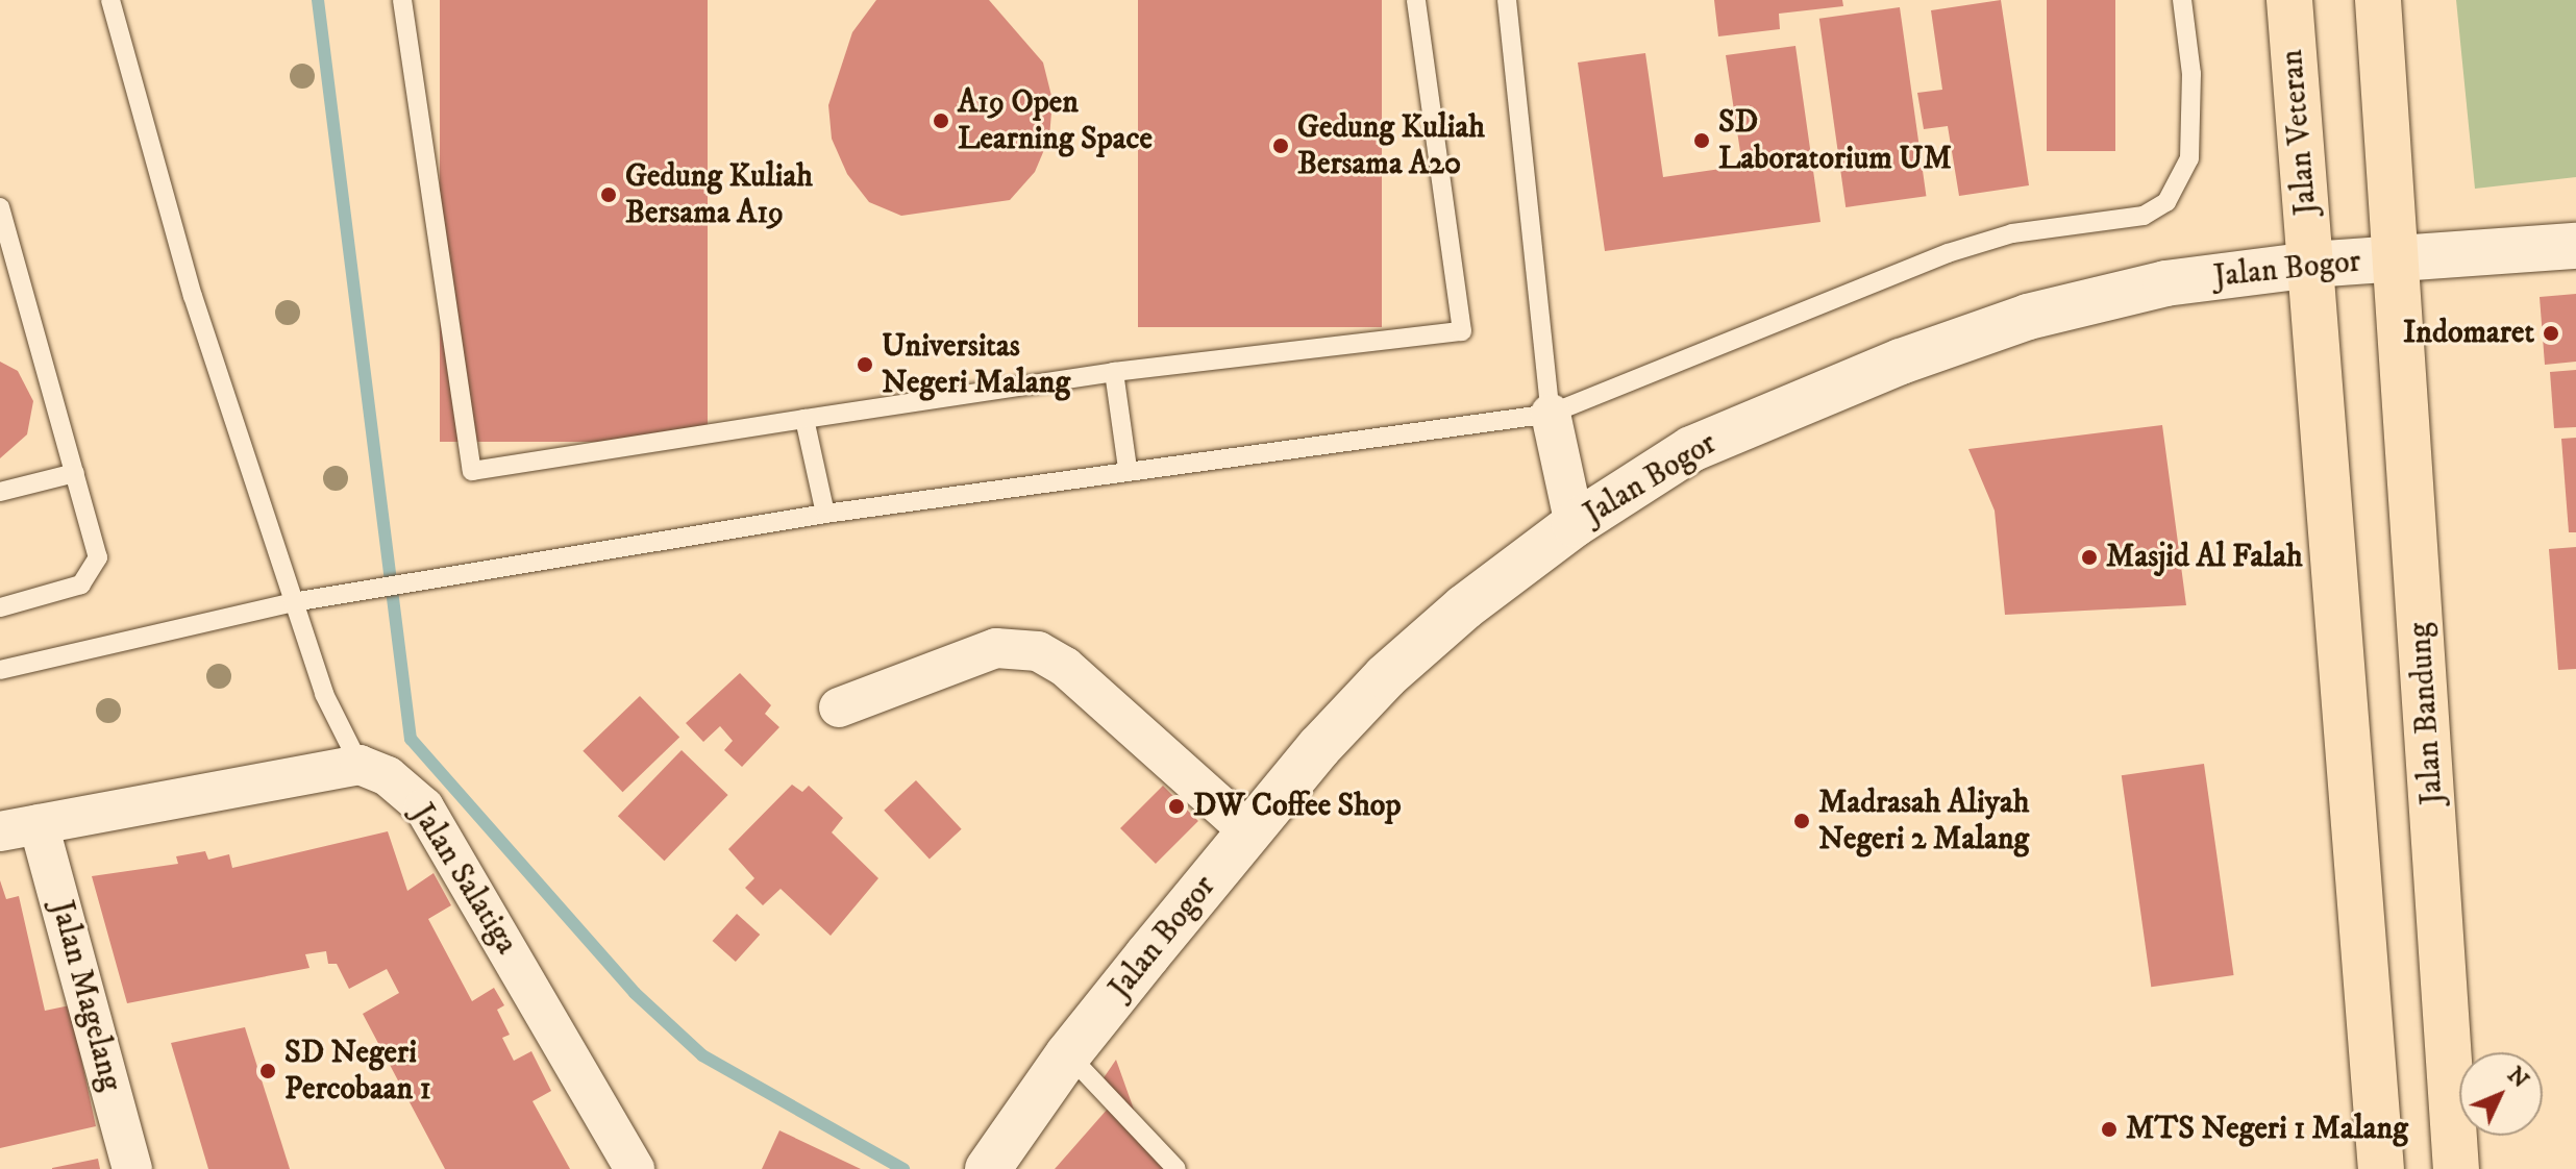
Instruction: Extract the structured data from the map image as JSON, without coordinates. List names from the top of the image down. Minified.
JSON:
{"streets":{"main road":["Jalan Veteran","Jalan Bogor","Jalan Bandung"],"street":["Jalan Salatiga","Jalan Magelang"]},"crossings":[["Jalan Veteran","Jalan Bogor"],["Jalan Bogor","Jalan Bandung"]],"places":["A19 Open Learning Space","SD Laboratorium UM","Gedung Kuliah Bersama A20","Gedung Kuliah Bersama A19","Indomaret","Universitas Negeri Malang","Masjid Al Falah","DW Coffee Shop","Madrasah Aliyah Negeri 2 Malang","SD Negeri Percobaan 1","MTS Negeri 1 Malang"],"north":"top right"}
